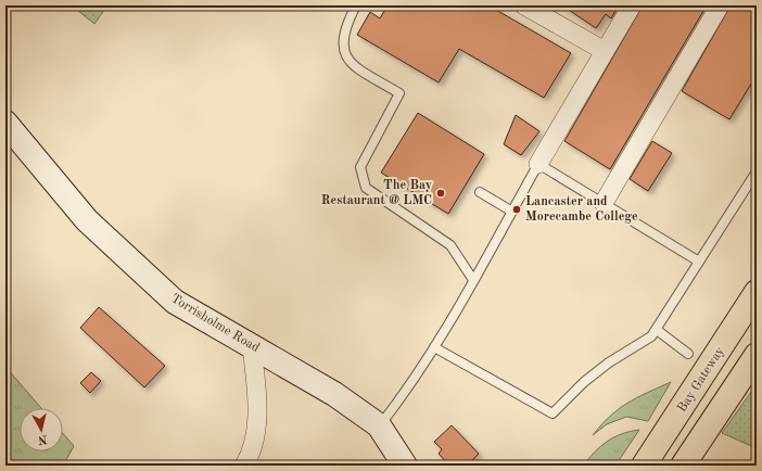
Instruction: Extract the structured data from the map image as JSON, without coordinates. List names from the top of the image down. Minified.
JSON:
{"streets":{"highway":["Bay Gateway"],"main road":["Torrisholme Road"]},"places":["The Bay Restaurant @ LMC","Lancaster and Morecambe College"],"north":"bottom"}
